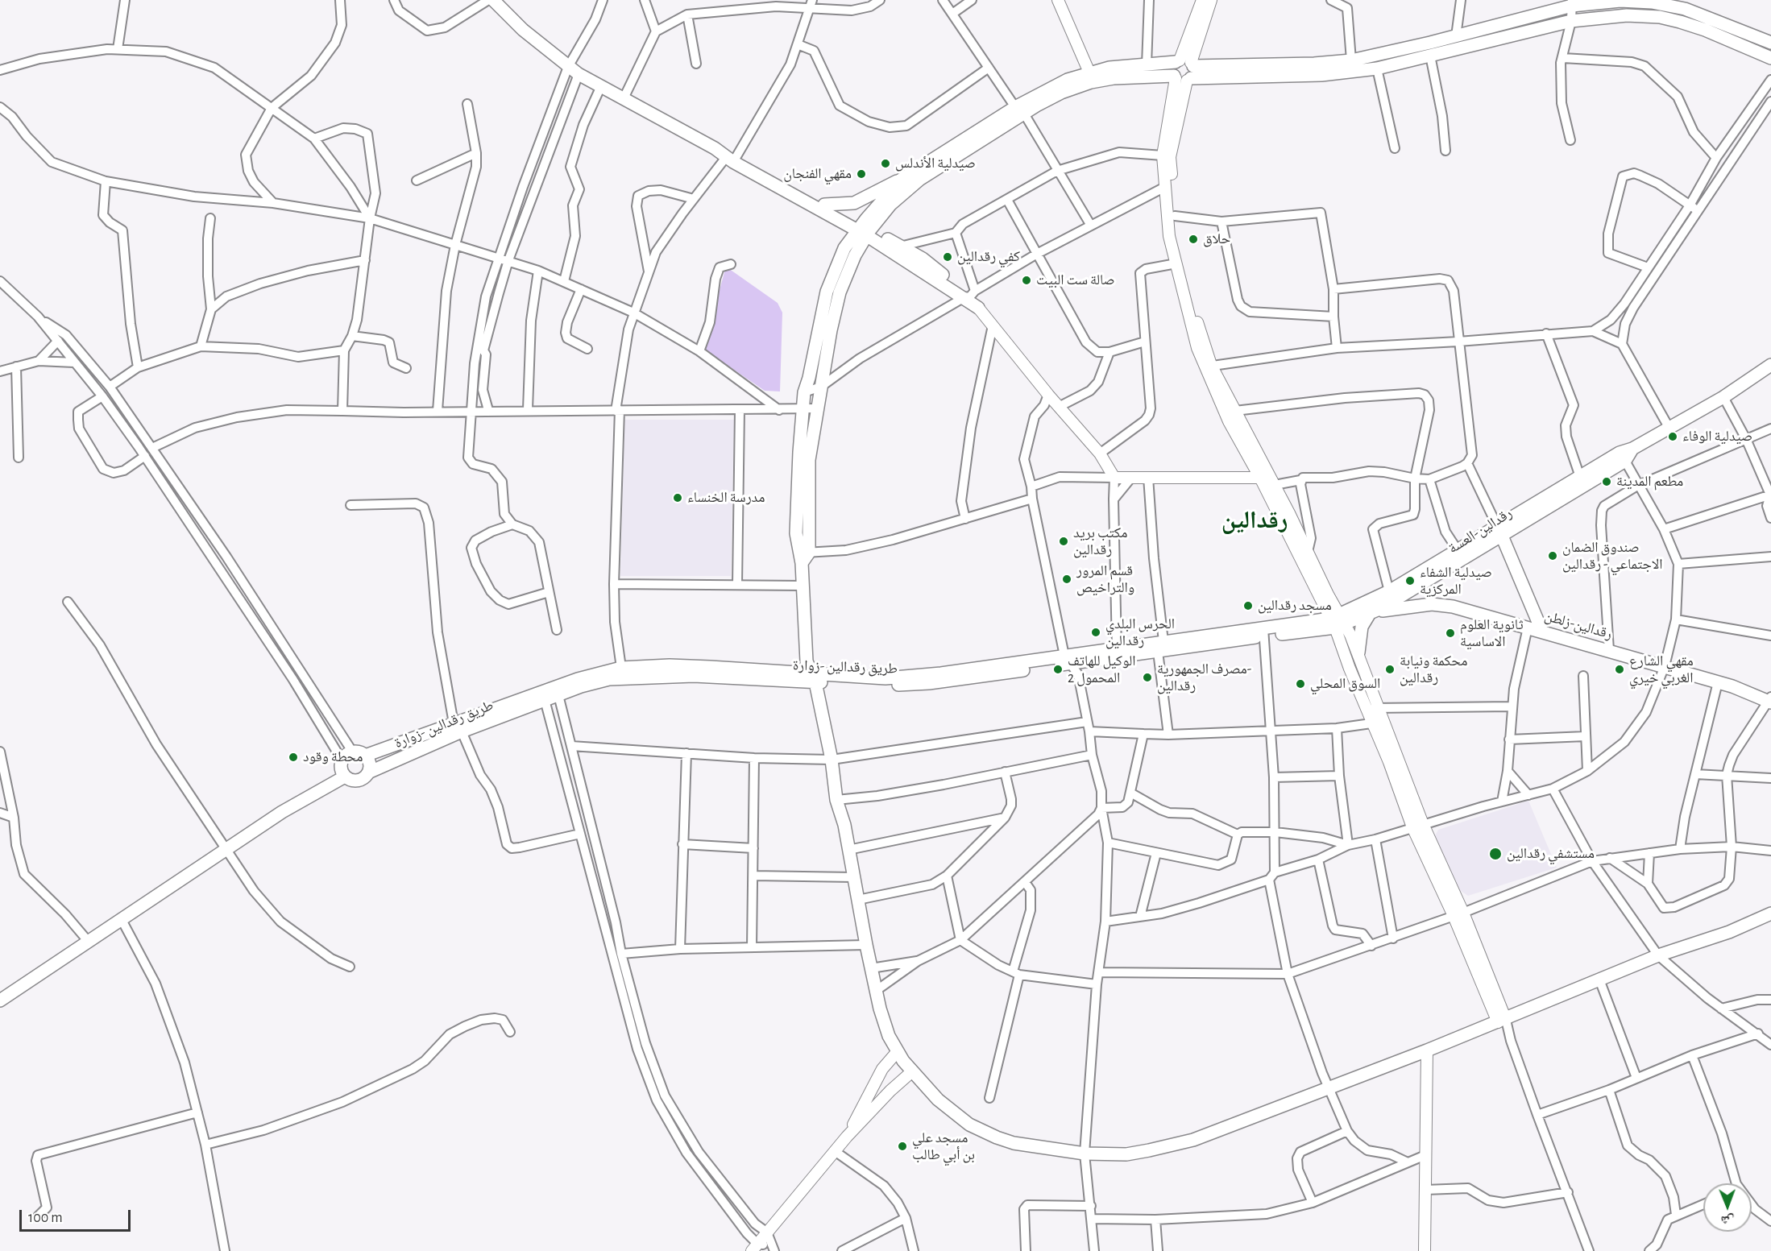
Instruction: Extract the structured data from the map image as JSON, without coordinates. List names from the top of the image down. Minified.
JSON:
{"streets":{"main road":["رقدالين-العسة","رقدالين-زلطن","طريق رقدالين -زوارة"]},"crossings":[["رقدالين-العسة","رقدالين-زلطن"],["رقدالين-العسة","طريق رقدالين -زوارة"]],"districts":["رقدالين"],"places":["صيدلية الأندلس","مقهي الفنجان","حلاق","كفي رقدالين","صالة ست البيت","صيدلية الوفاء","مطعم المدينة","مدرسة الخنساء","مكتب بريد رقدالين","صندوق الضمان الاجتماعي - رقدالين","قسم المرور والتراخيص","صيدلية الشفاء المركزية","مسجد رقدالين","الحرس البلدي رقدالين","ثانوية العلوم الاساسية","الوكيل للهاتف المحمول 2","محكمة ونيابة رقدالين","مقهي الشارع الغربي خيري","مصرف الجمهورية- رقدالين","السوق المحلي","محطة وقود","مستشفي رقدالين","مسجد علي بن أبي طالب"],"scale_bar":"100 m","north":"bottom"}
